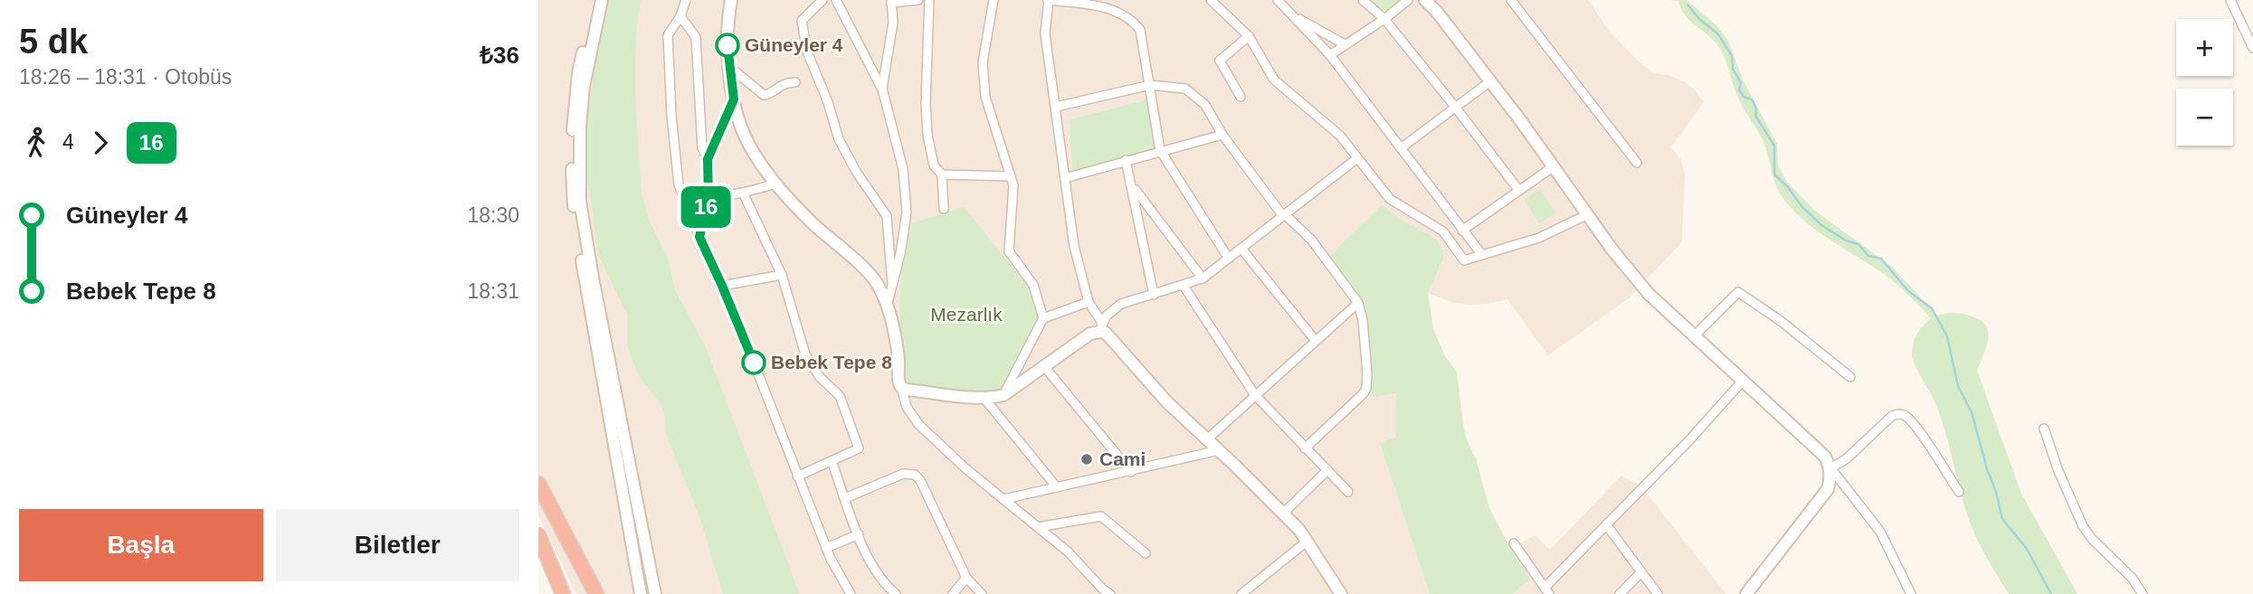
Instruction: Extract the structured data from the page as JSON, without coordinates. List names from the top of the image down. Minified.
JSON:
{"parks":["Mezarlık"],"places":["Güneyler 4","Bebek Tepe 8","Cami"],"lines":["bus line 16"],"page":{"heading":["5 dk","18:26 – 18:31 · Otobüs","₺36"],"on_map":"16","map_buttons":["+","−"],"legs":["4","16"],"list":[{"name":"Güneyler 4","value":"18:30"},{"name":"Bebek Tepe 8","value":"18:31"}],"buttons":["Başla","Biletler"]}}
